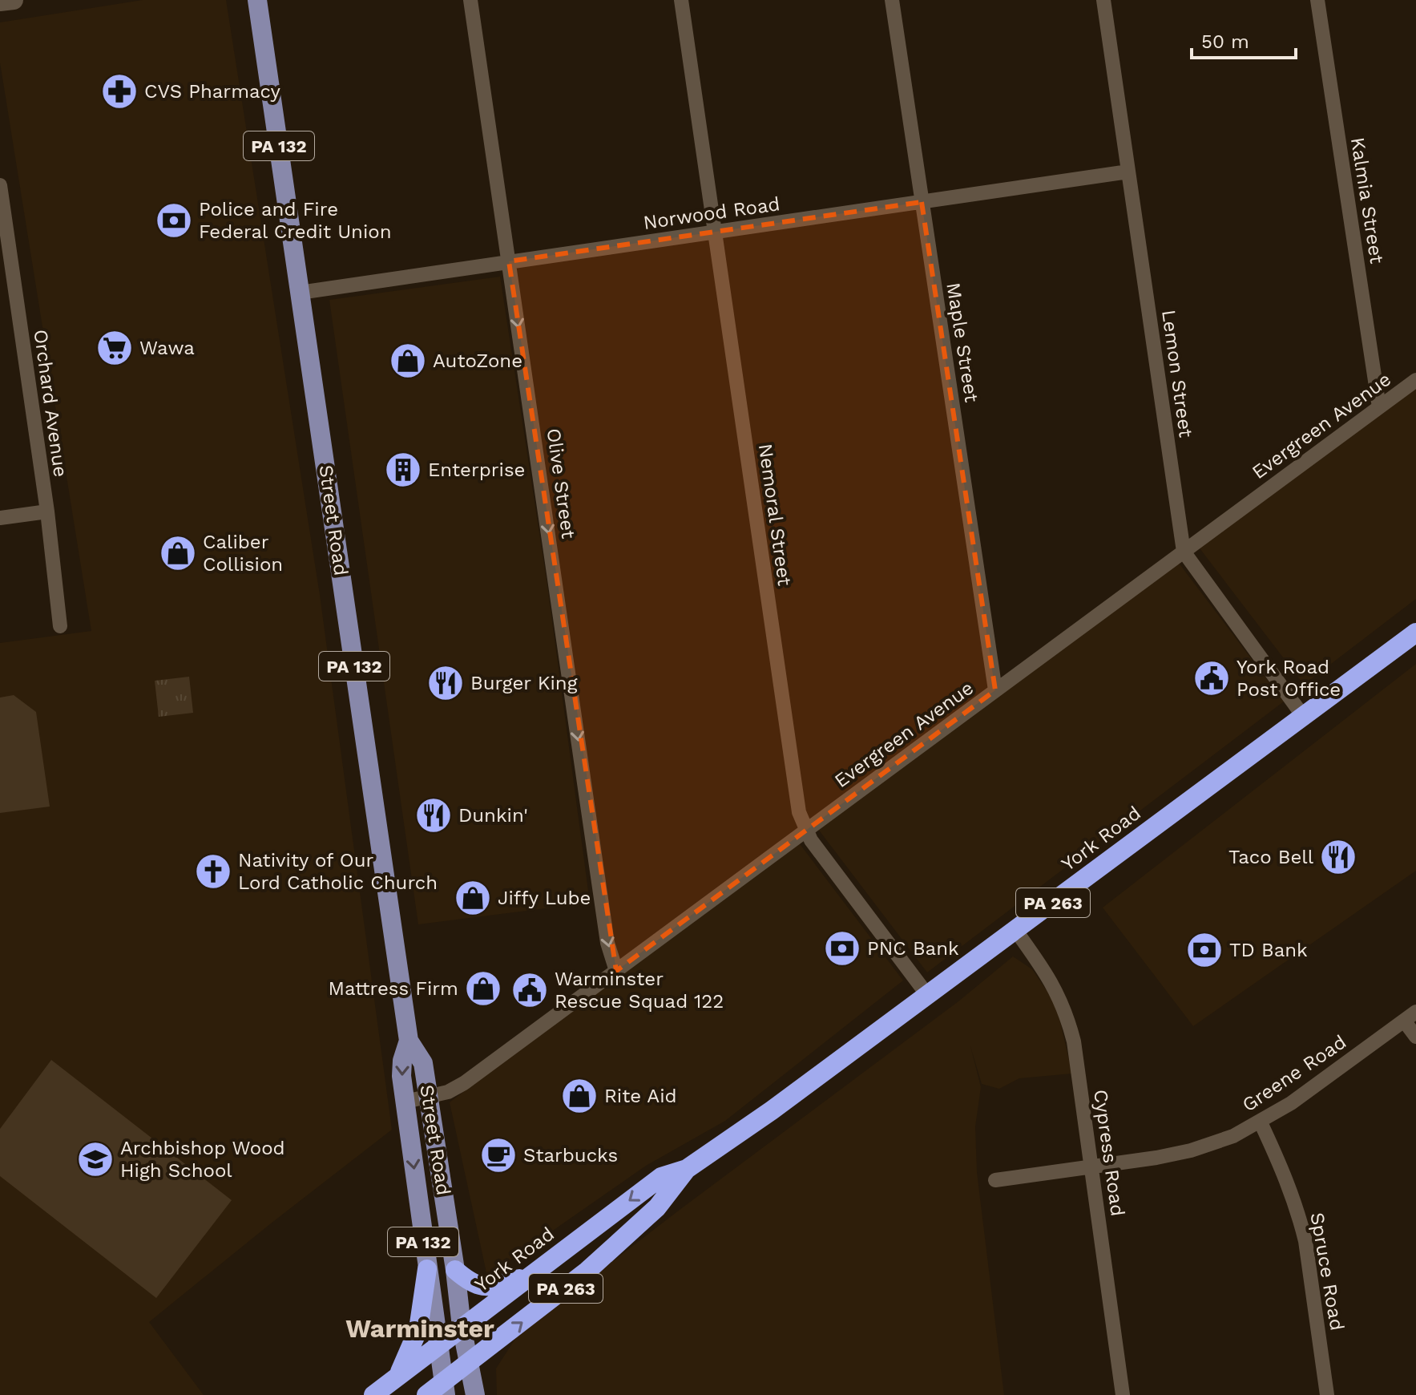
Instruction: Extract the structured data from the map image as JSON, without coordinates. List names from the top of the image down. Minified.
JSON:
{"streets":{"highway":["York Road","PA 263"],"main road":["PA 132","Street Road"],"street":["Kalmia Street","Norwood Road","Maple Street","Lemon Street","Orchard Avenue","Evergreen Avenue","Olive Street","Nemoral Street","Greene Road","Cypress Road","Spruce Road"]},"crossings":[["Kalmia Street","Evergreen Avenue"],["Norwood Road","Maple Street"],["Norwood Road","Lemon Street"],["Norwood Road","Olive Street"],["Norwood Road","Nemoral Street"],["Norwood Road","Street Road"],["Maple Street","Evergreen Avenue"],["Lemon Street","Evergreen Avenue"],["Lemon Street","York Road"],["Evergreen Avenue","Olive Street"],["Evergreen Avenue","Nemoral Street"],["Evergreen Avenue","Street Road"],["Nemoral Street","York Road"],["Street Road","York Road"],["York Road","Cypress Road"],["Greene Road","Cypress Road"],["Greene Road","Spruce Road"]],"one_way":["Olive Street"],"districts":["Warminster"],"places":{"pharmacy":["CVS Pharmacy"],"bank":["Police and Fire Federal Credit Union","PNC Bank","TD Bank"],"supermarket":["Wawa"],"shop":["AutoZone","Caliber Collision","Jiffy Lube","Mattress Firm","Rite Aid"],"building":["Enterprise"],"public building":["York Road Post Office","Warminster Rescue Squad 122"],"restaurant":["Burger King","Dunkin'","Taco Bell"],"church":["Nativity of Our Lord Catholic Church"],"cafe":["Starbucks"],"school or university":["Archbishop Wood High School"]},"scale_bar":"50 m"}
